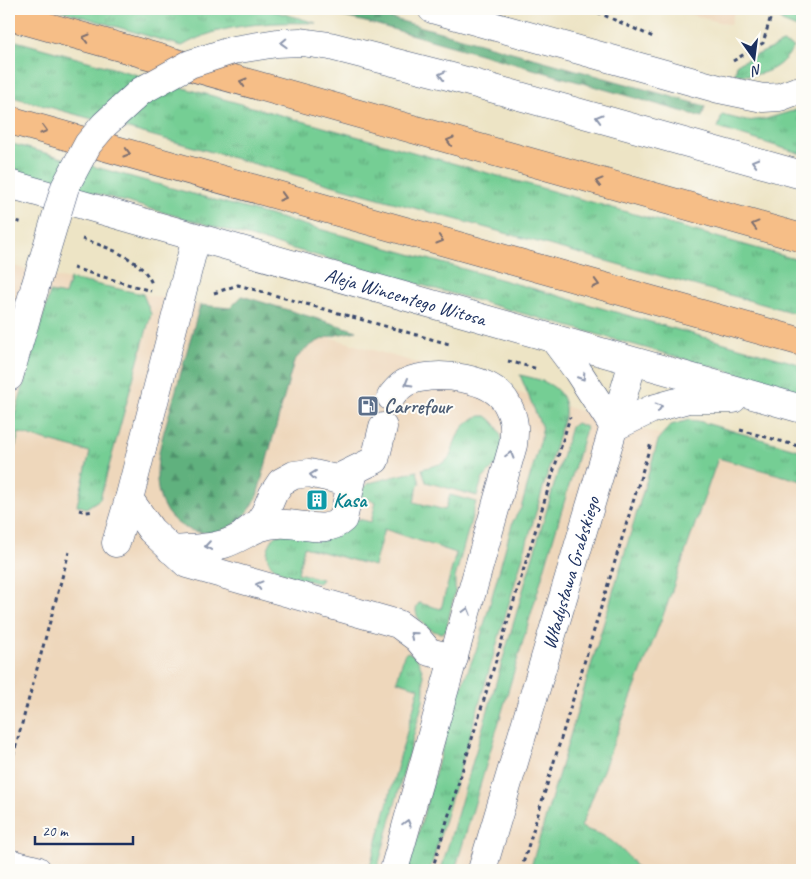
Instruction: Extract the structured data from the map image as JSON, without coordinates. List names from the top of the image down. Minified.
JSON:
{"streets":{"street":["Aleja Wincentego Witosa","Władysława Grabskiego"]},"crossings":[["Aleja Wincentego Witosa","Władysława Grabskiego"]],"places":{"fuel station":["Carrefour"],"building":["Kasa"]},"scale_bar":"20 m","north":"bottom"}
